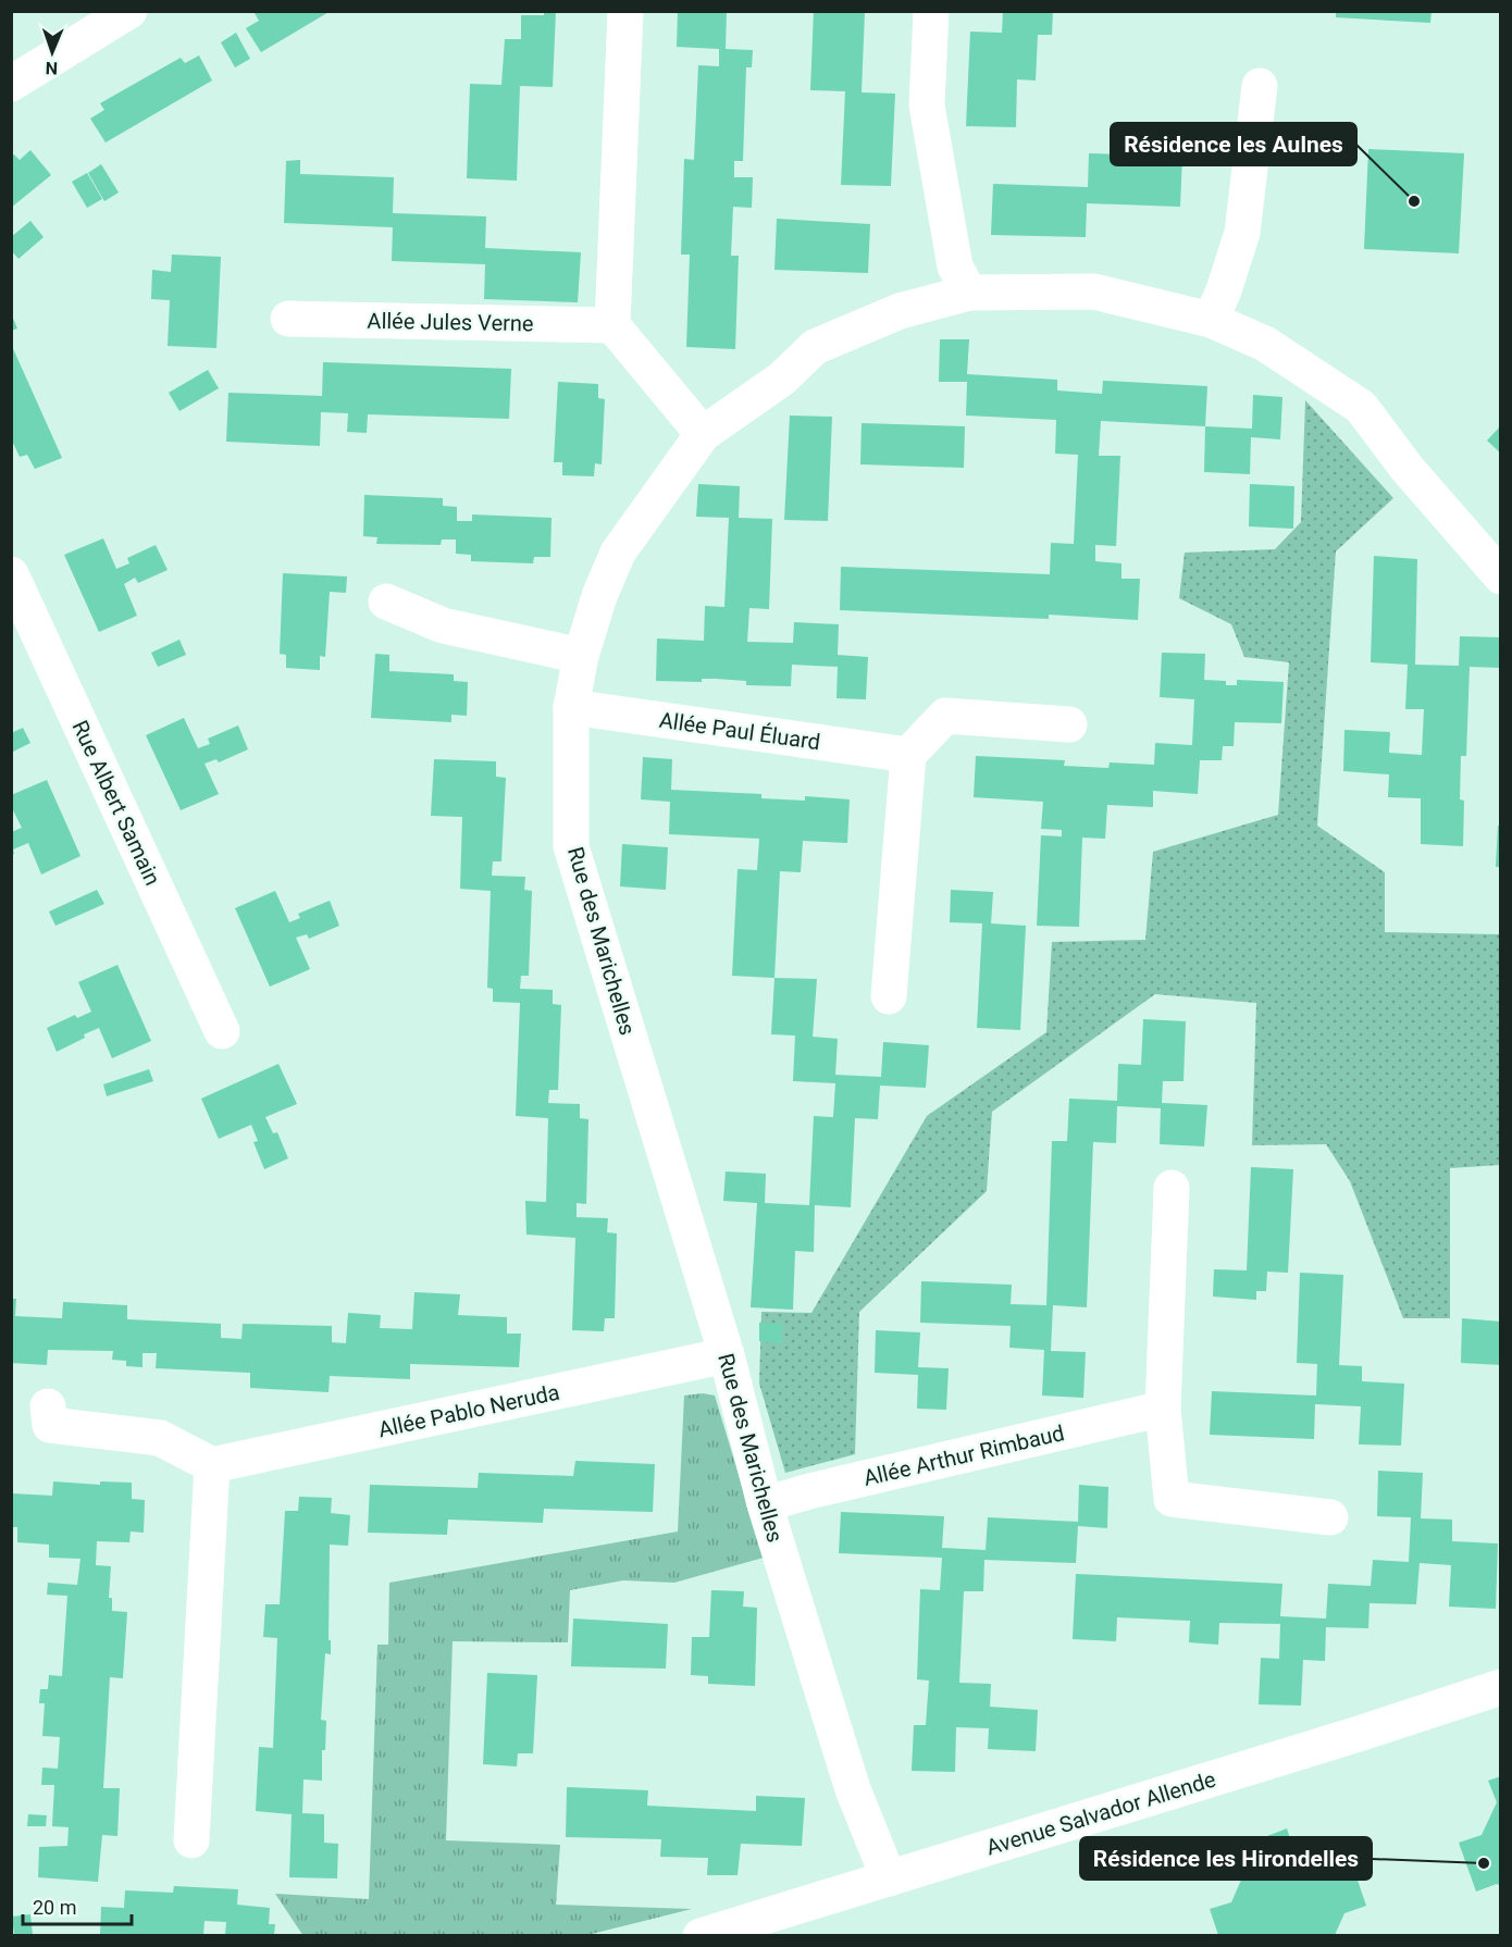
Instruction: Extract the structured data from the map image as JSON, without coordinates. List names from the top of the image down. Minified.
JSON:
{"streets":{"street":["Allée Jules Verne","Allée Paul Éluard","Rue Albert Samain","Rue des Marichelles","Allée Pablo Neruda","Allée Arthur Rimbaud","Avenue Salvador Allende"]},"crossings":[["Allée Paul Éluard","Rue des Marichelles"],["Rue des Marichelles","Allée Pablo Neruda"],["Rue des Marichelles","Allée Arthur Rimbaud"],["Rue des Marichelles","Avenue Salvador Allende"]],"places":["Résidence les Aulnes","Résidence les Hirondelles"],"scale_bar":"20 m","north":"bottom"}
